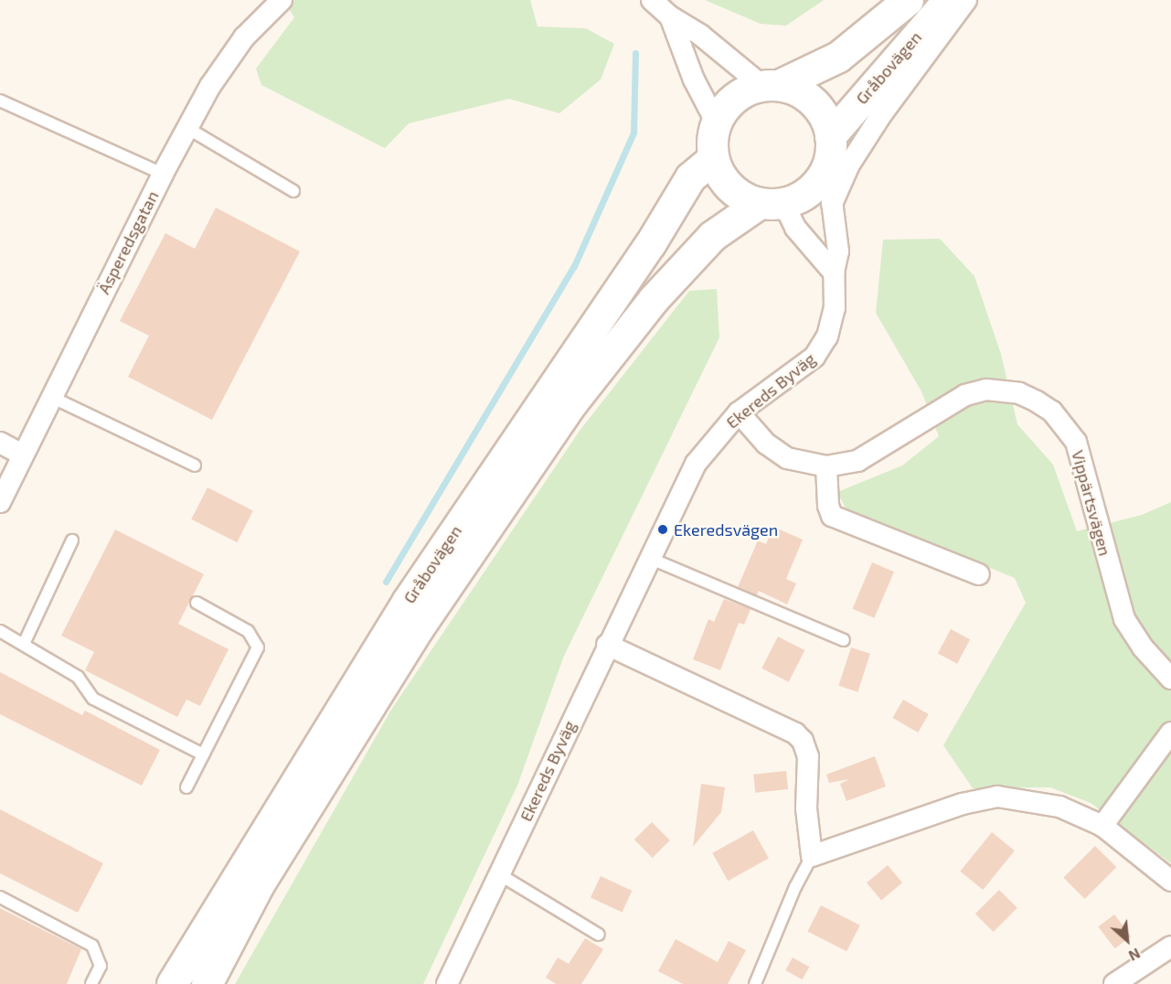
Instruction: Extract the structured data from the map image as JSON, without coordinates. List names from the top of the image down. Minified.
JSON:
{"streets":{"main road":["Gråbovägen"],"street":["Äsperedsgatan","Ekereds Byväg","Vippärtsvägen"]},"crossings":[["Gråbovägen","Ekereds Byväg"],["Ekereds Byväg","Vippärtsvägen"]],"places":["Ekeredsvägen"],"north":"bottom right"}
